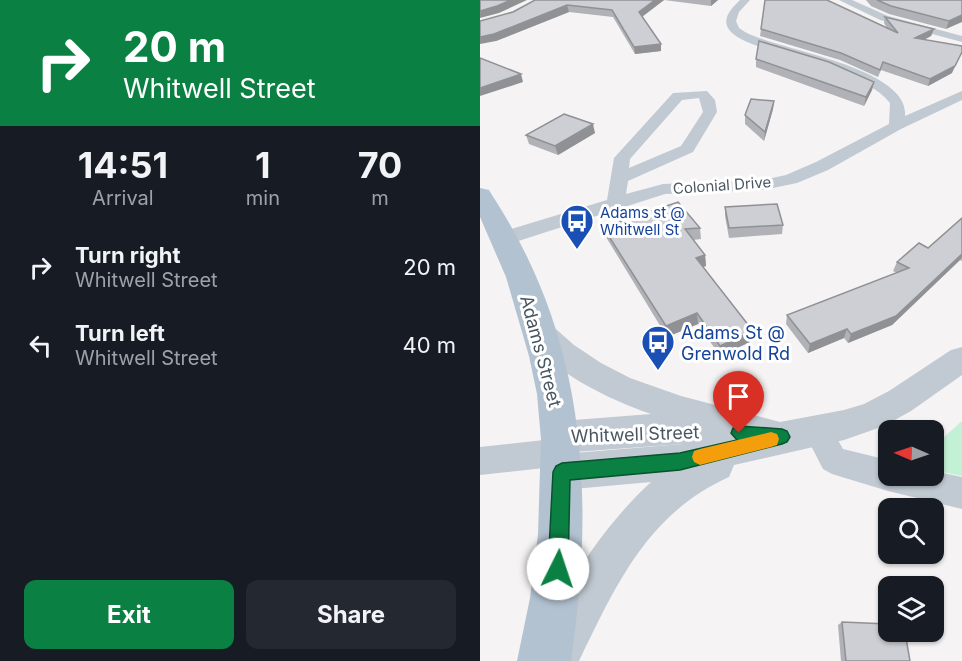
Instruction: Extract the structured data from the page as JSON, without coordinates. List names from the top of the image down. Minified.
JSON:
{"streets":{"main road":["Adams Street"],"street":["Colonial Drive","Whitwell Street"]},"crossings":[["Colonial Drive","Adams Street"],["Adams Street","Whitwell Street"]],"places":{"bus stop":["Adams st @ Whitwell St","Adams St @ Grenwold Rd"]},"north":"left","page":{"turn":["20 m","Whitwell Street"],"eta":["14:51","Arrival","1","min","70","m"],"list":[{"name":"Turn right","note":"Whitwell Street","value":"20 m"},{"name":"Turn left","note":"Whitwell Street","value":"40 m"}],"buttons":["Exit","Share"]}}
